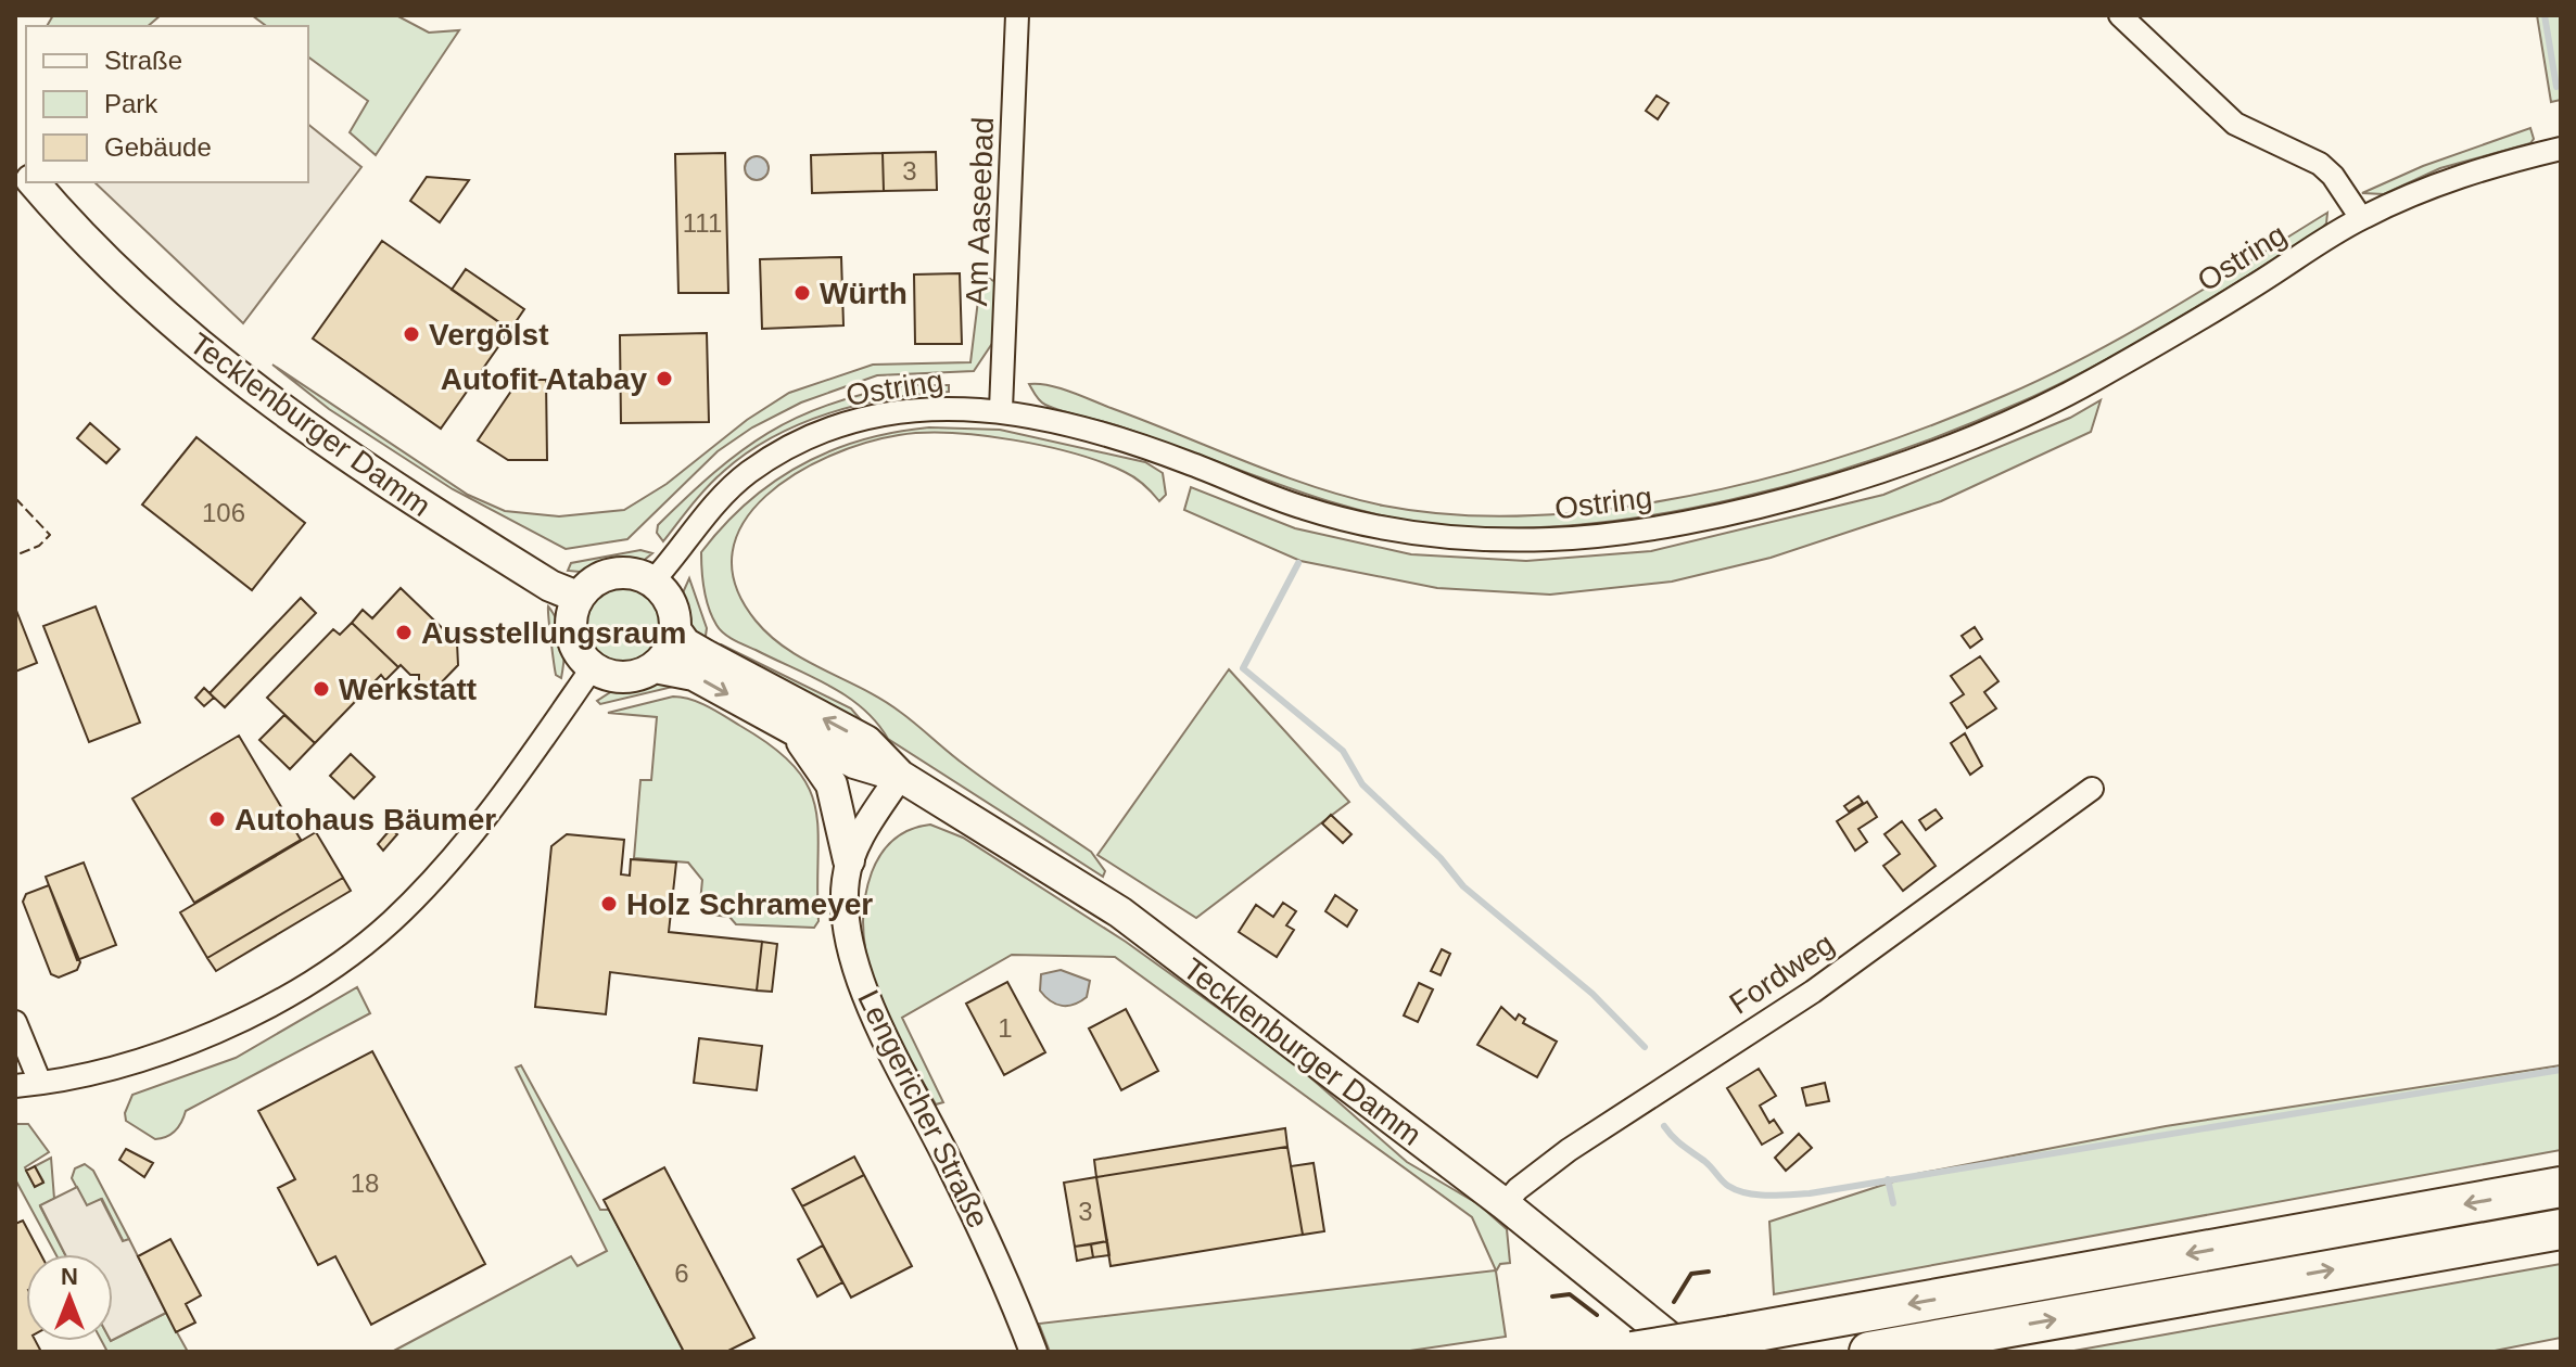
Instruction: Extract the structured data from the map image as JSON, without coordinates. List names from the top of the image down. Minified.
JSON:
{"streets":{"main road":["Tecklenburger Damm","Lengericher Straße"],"street":["Am Aaseebad","Ostring","Fordweg"]},"crossings":[["Am Aaseebad","Ostring"],["Ostring","Tecklenburger Damm"],["Tecklenburger Damm","Fordweg"],["Tecklenburger Damm","Lengericher Straße"]],"places":["Würth","Vergölst","Autofit Atabay","Ausstellungsraum","Werkstatt","Autohaus Bäumer","Holz Schrameyer"],"house_numbers":["3","111","106","1","18","3","6"],"legend":["Straße","Park","Gebäude"],"north":"top"}
